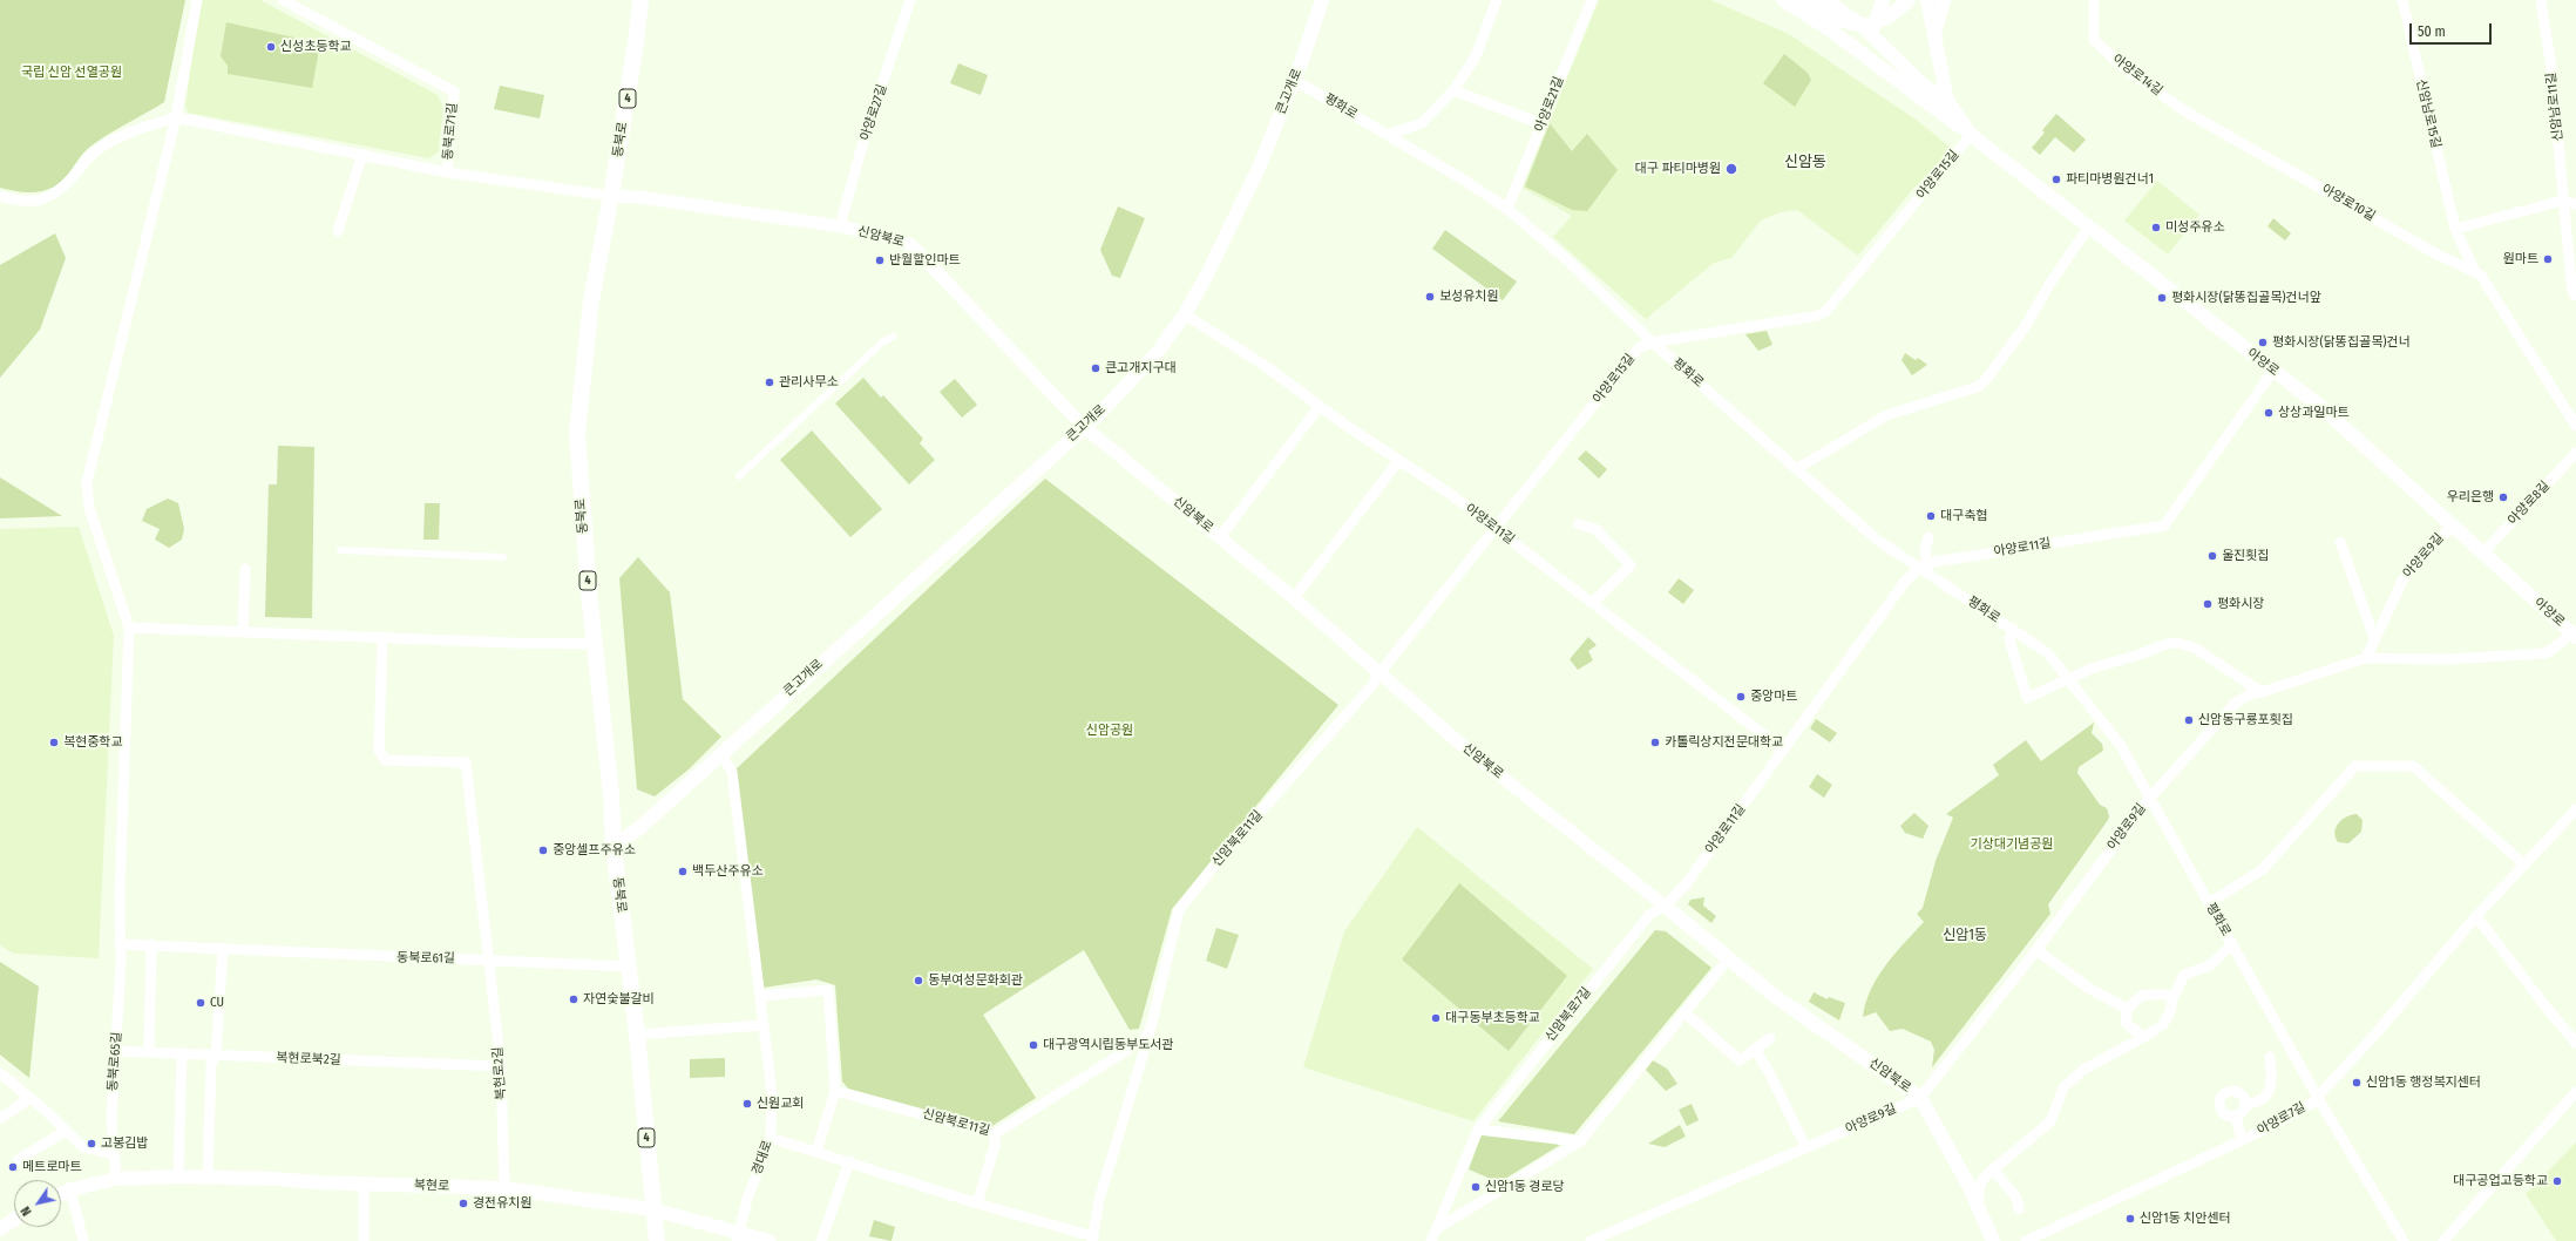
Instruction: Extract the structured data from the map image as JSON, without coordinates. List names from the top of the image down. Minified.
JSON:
{"streets":{"main road":["큰고개로","4","동북로","신암북로","아양로","복현로"],"street":["아양로14길","아양로21길","평화로","신암남로11길","아양로27길","신암남로15길","동북로71길","아양로15길","아양로10길","아양로8길","아양로11길","아양로9길","신암북로11길","동북로61길","신암북로7길","복현로북2길","동북로65길","복현로2길","아양로7길","경대로"]},"crossings":[["아양로14길","아양로10길"],["큰고개로","평화로"],["큰고개로","동북로"],["큰고개로","신암북로"],["큰고개로","아양로11길"],["아양로21길","평화로"],["평화로","아양로15길"],["평화로","아양로11길"],["평화로","아양로9길"],["평화로","아양로7길"],["아양로27길","신암북로"],["신암남로15길","아양로10길"],["동북로71길","동북로"],["동북로71길","신암북로"],["동북로","신암북로"],["동북로","동북로61길"],["동북로","복현로"],["아양로15길","신암북로"],["아양로15길","아양로"],["아양로15길","아양로11길"],["아양로15길","신암북로11길"],["신암북로","아양로11길"],["신암북로","아양로9길"],["신암북로","신암북로11길"],["신암북로","신암북로7길"],["아양로","아양로8길"],["아양로","아양로11길"],["아양로","아양로9길"],["아양로11길","신암북로7길"],["신암북로11길","경대로"],["동북로61길","동북로65길"],["동북로61길","복현로2길"],["복현로북2길","동북로65길"],["복현로북2길","복현로2길"],["동북로65길","복현로"],["복현로2길","복현로"]],"districts":["신암동","신암1동"],"parks":["국립 신암 선열공원","신암공원","기상대기념공원"],"places":["신성초등학교","대구 파티마병원","파티마병원건너1","미성주유소","원마트","반월할인마트","보성유치원","평화시장(닭똥집골목)건너앞","평화시장(닭똥집골목)건너","큰고개지구대","관리사무소","상상과일마트","우리은행","대구축협","울진횟집","평화시장","중앙마트","신암동구룡포횟집","복현중학교","카톨릭상지전문대학교","중앙셀프주유소","백두산주유소","동부여성문화회관","자연숯불갈비","CU","대구동부초등학교","대구광역시립동부도서관","신암1동 행정복지센터","신원교회","고봉김밥","메트로마트","대구공업고등학교","신암1동 경로당","경전유치원","신암1동 치안센터"],"scale_bar":"50 m","north":"bottom left"}
